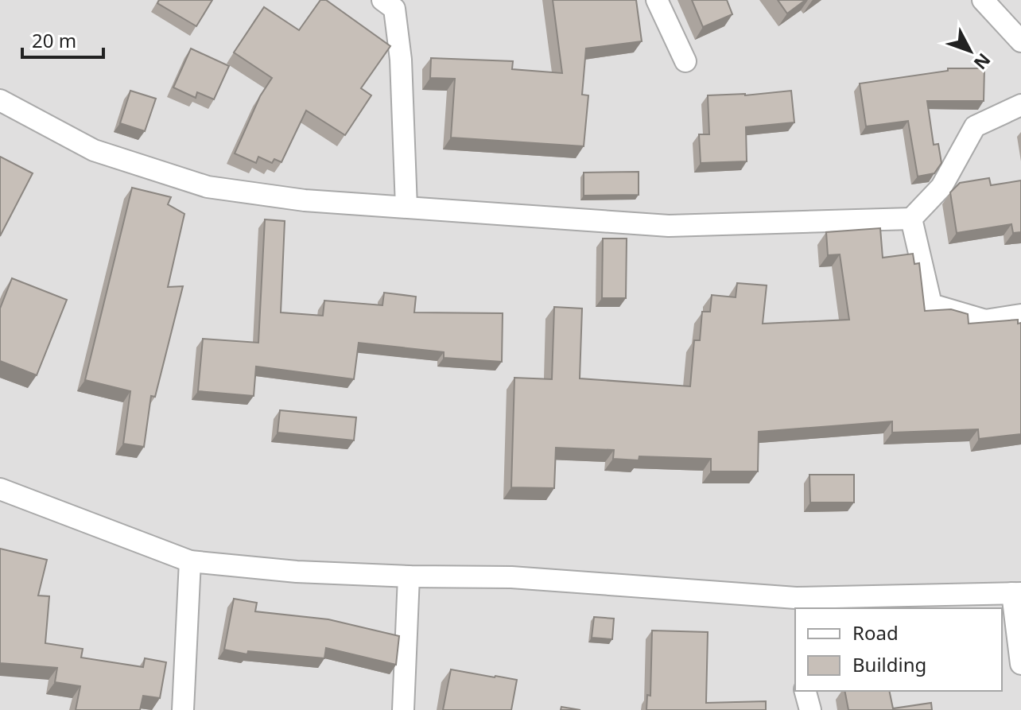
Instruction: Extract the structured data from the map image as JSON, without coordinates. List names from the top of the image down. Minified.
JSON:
{"legend":["Road","Building"],"scale_bar":"20 m","north":"bottom right"}
